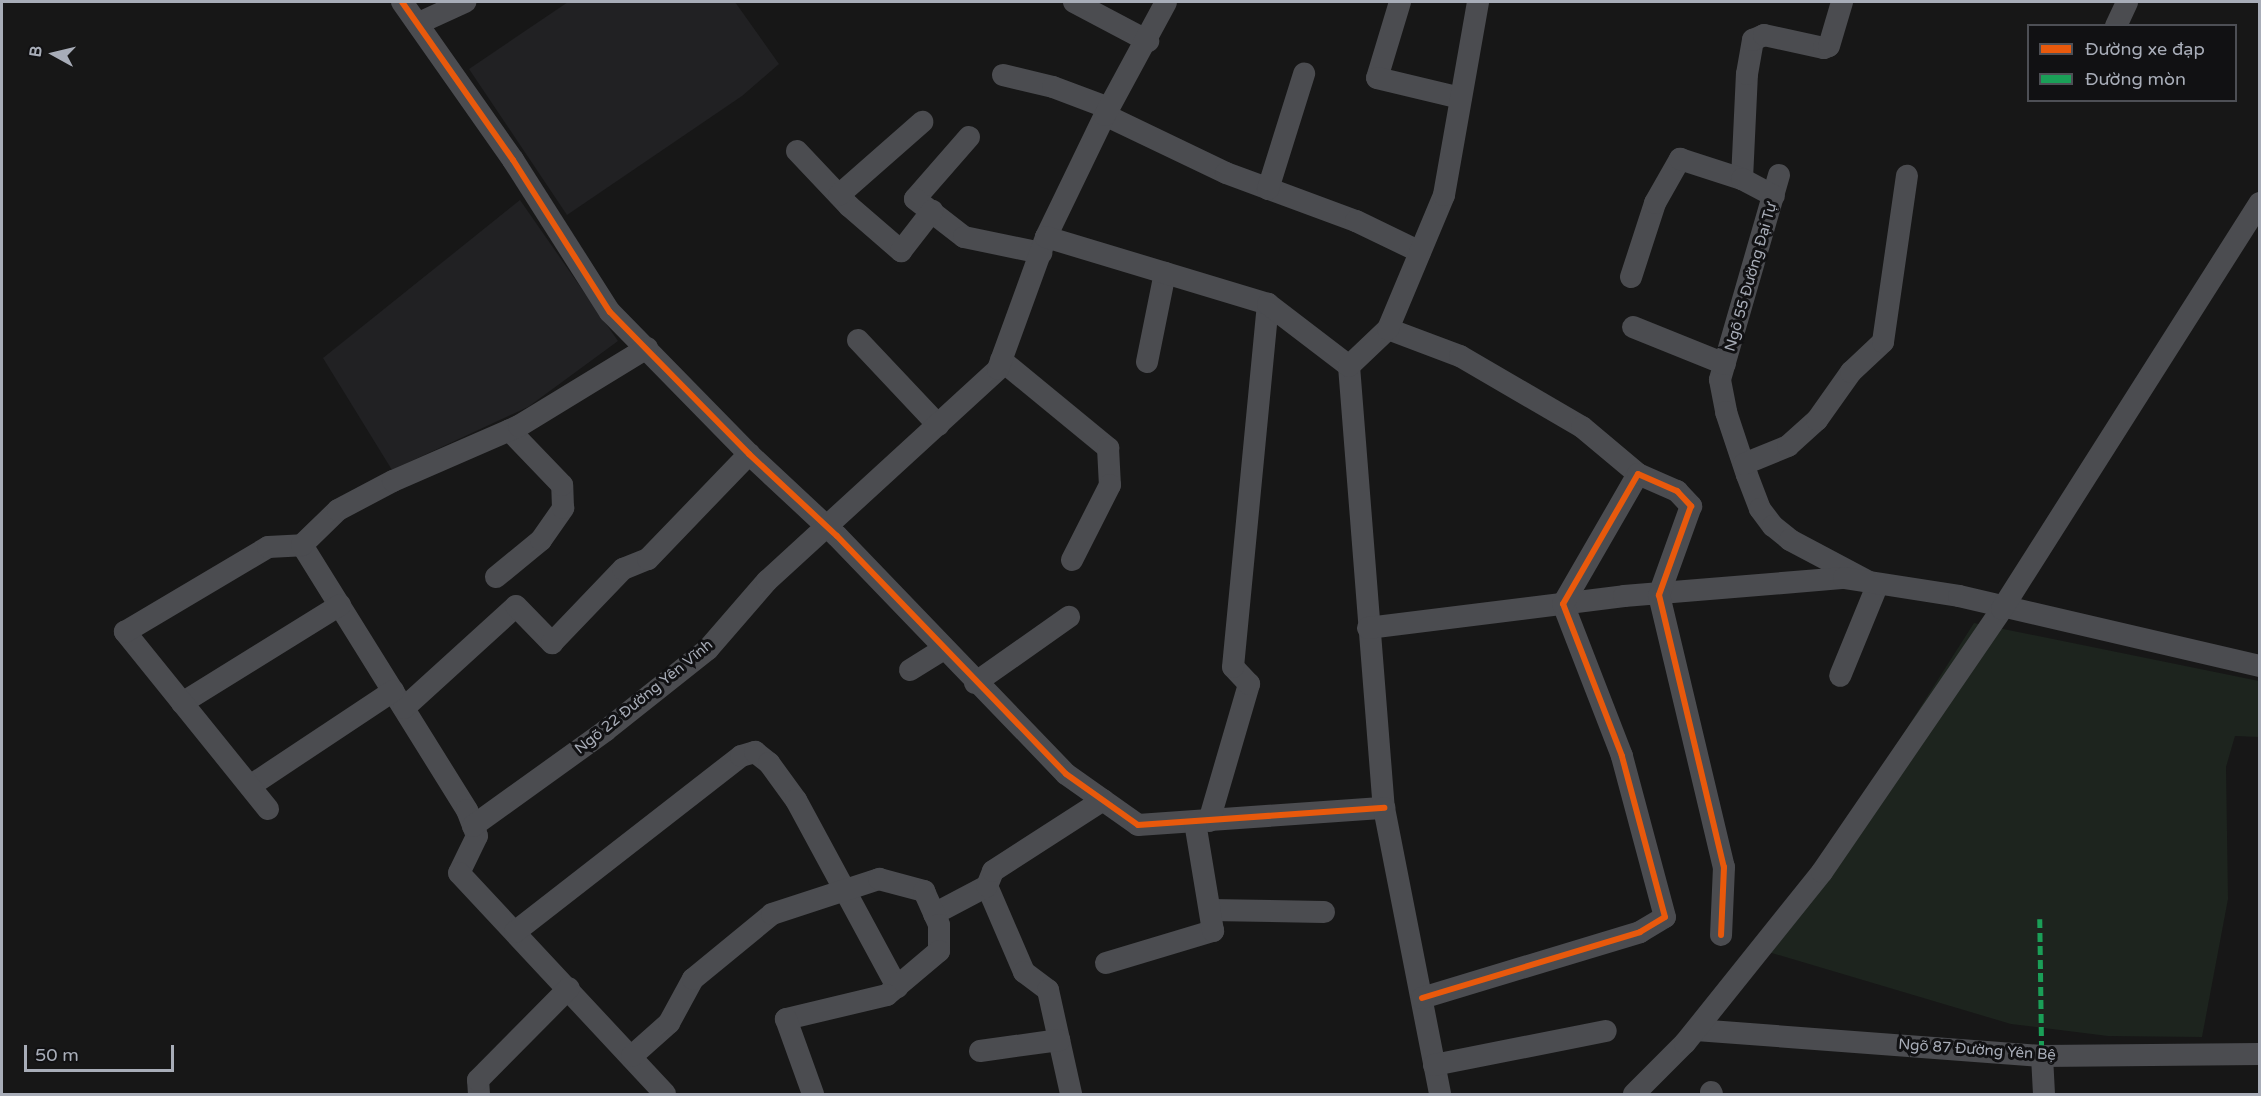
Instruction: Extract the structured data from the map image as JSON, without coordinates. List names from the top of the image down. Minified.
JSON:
{"streets":{"street":["Ngõ 55 Đường Đại Tự","Ngõ 22 Đường Yên Vĩnh","Ngõ 87 Đường Yên Bệ"]},"legend":["Đường xe đạp","Đường mòn"],"scale_bar":"50 m","north":"left"}
